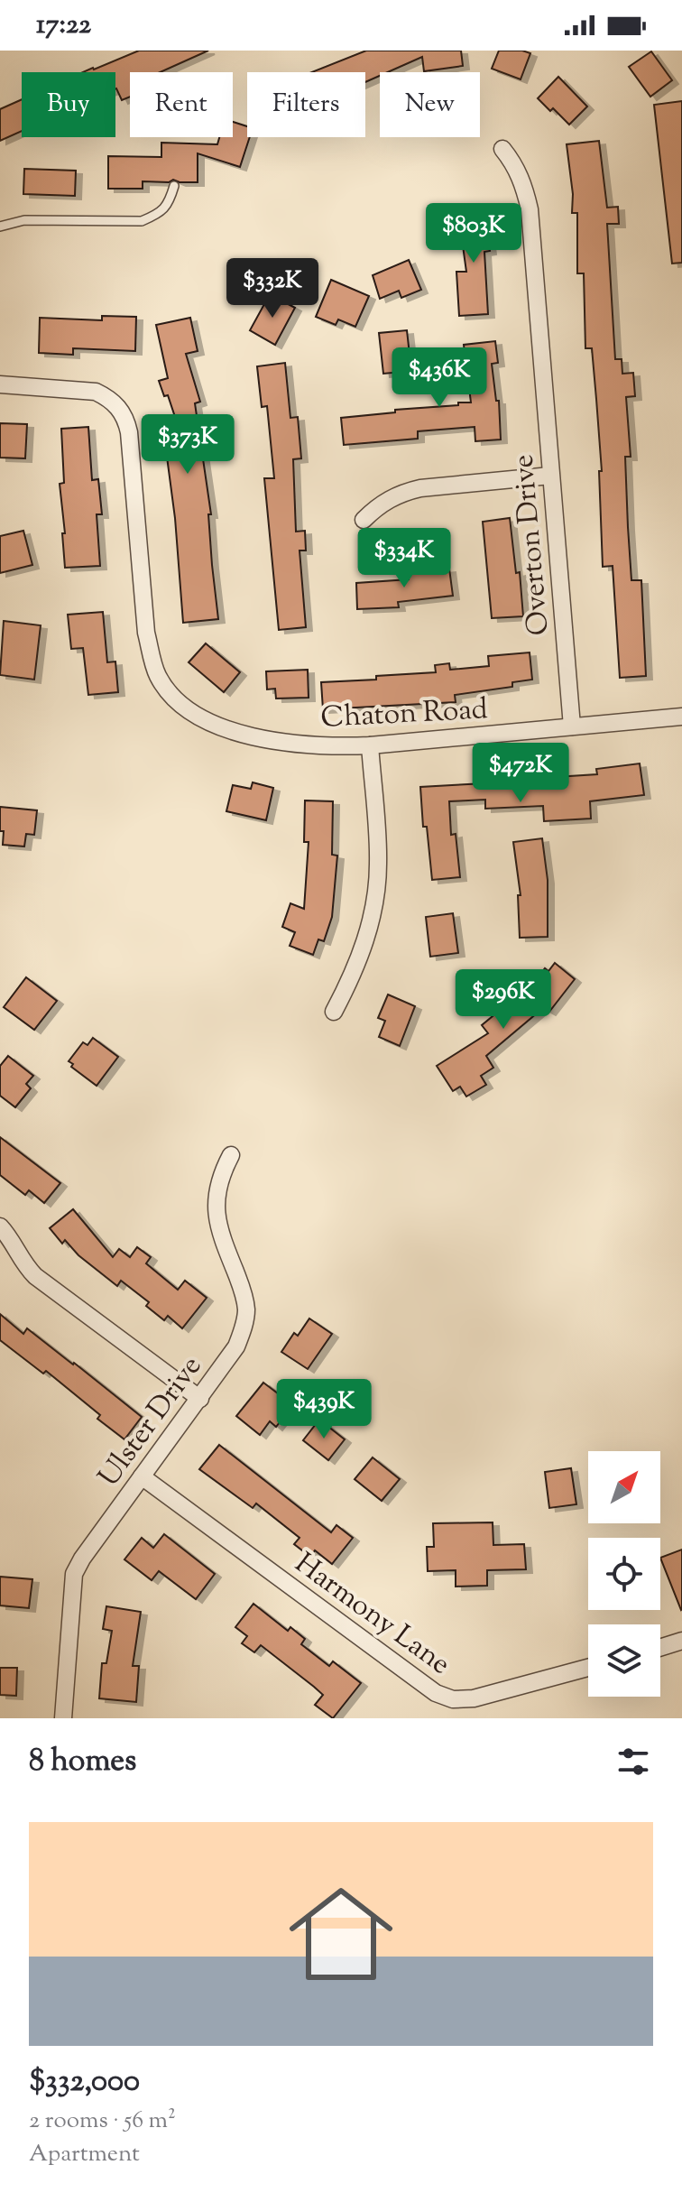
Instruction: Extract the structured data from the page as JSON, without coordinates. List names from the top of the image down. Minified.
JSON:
{"streets":{"street":["Overton Drive","Chaton Road","Ulster Drive","Harmony Lane"]},"crossings":[["Overton Drive","Chaton Road"],["Ulster Drive","Harmony Lane"]],"north":"top right","page":{"status":"17:22","chip":["Buy","Rent","Filters","New"],"price":["$803K","$332K","$436K","$373K","$334K","$472K","$296K","$439K"],"heading":"8 homes","list":[{"name":"$332,000","note":"2 rooms · 56 m² · Apartment"}]}}
